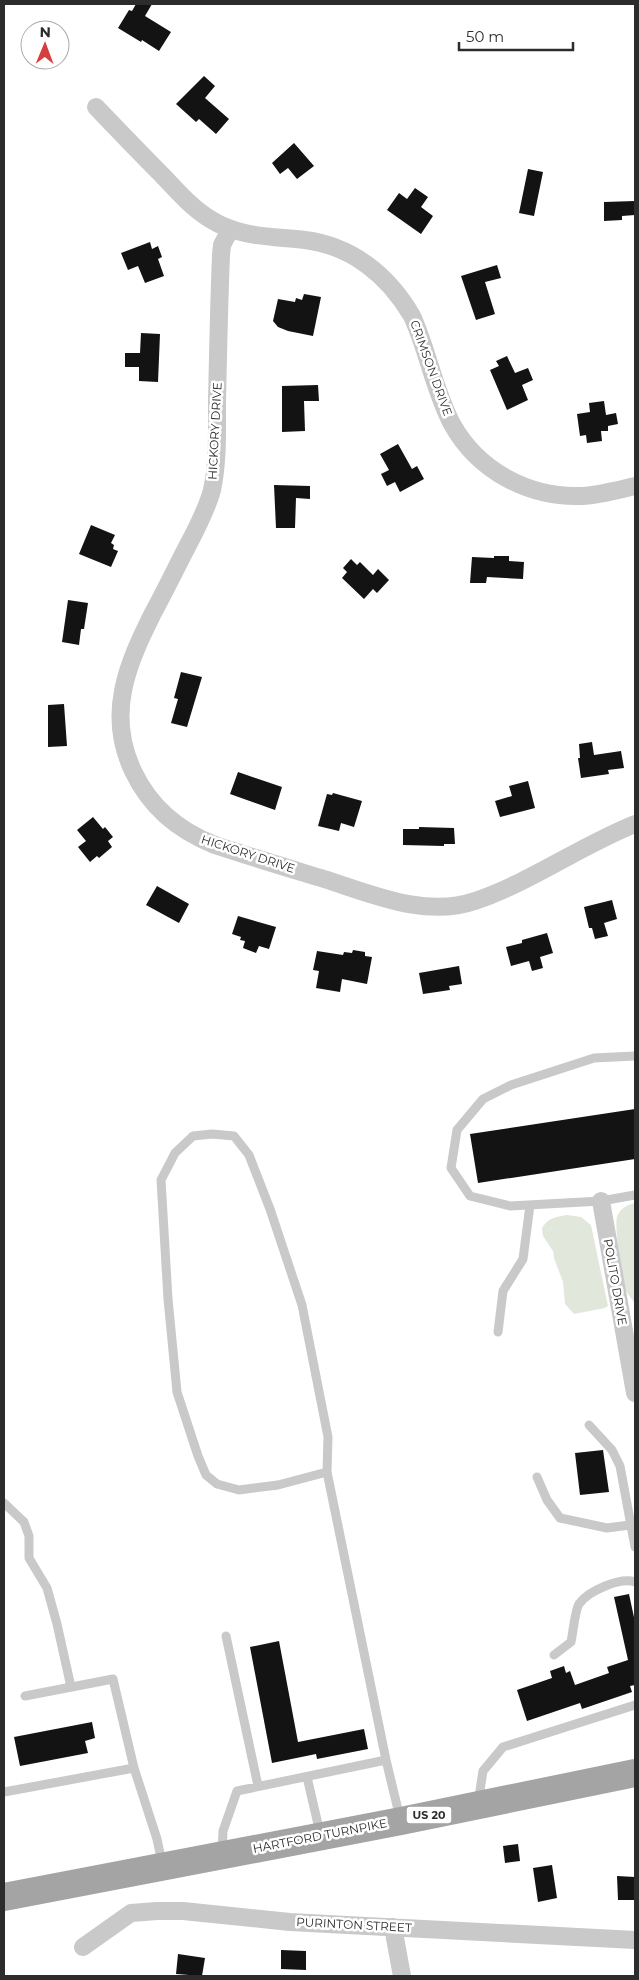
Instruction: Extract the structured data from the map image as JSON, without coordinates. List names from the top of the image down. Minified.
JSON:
{"streets":{"main road":["US 20","HARTFORD TURNPIKE"],"street":["CRIMSON DRIVE","HICKORY DRIVE","POLITO DRIVE","PURINTON STREET"]},"crossings":[["CRIMSON DRIVE","HICKORY DRIVE"]],"scale_bar":"50 m","north":"top"}
